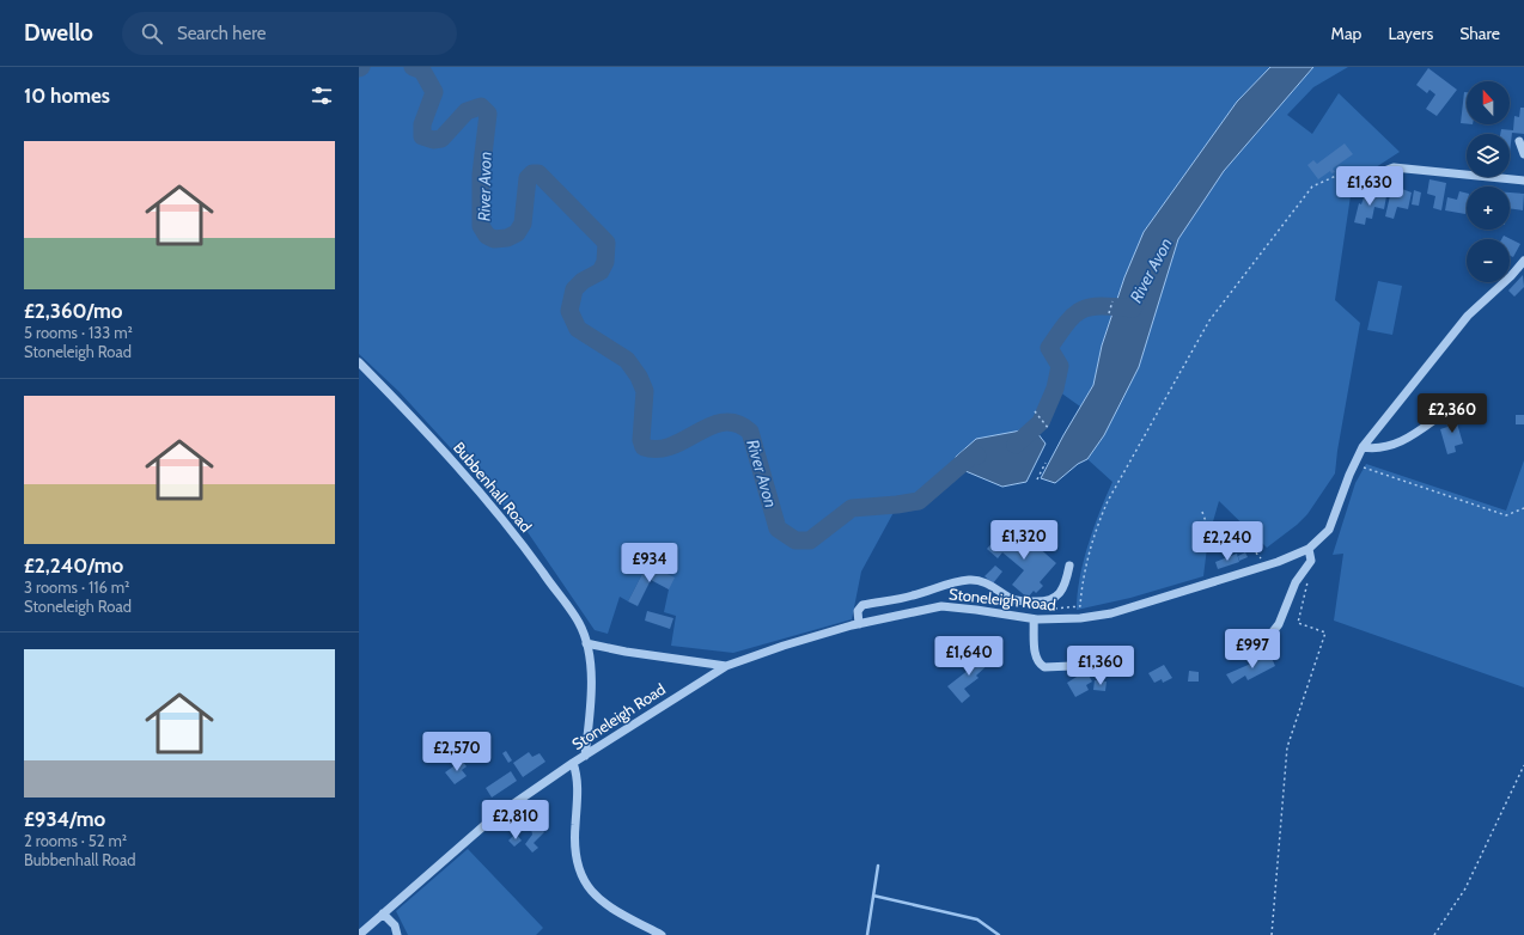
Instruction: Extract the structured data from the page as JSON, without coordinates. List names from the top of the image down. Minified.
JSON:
{"streets":{"street":["Bubbenhall Road","Stoneleigh Road"]},"crossings":[["Bubbenhall Road","Stoneleigh Road"]],"water":["River Avon"],"north":"top","page":{"header":"Dwello","search":"Search here","nav":["Map","Layers","Share"],"heading":"10 homes","map_buttons":["+","−"],"list":[{"name":"£2,360/mo","note":"5 rooms · 133 m² · Stoneleigh Road"},{"name":"£2,240/mo","note":"3 rooms · 116 m² · Stoneleigh Road"},{"name":"£934/mo","note":"2 rooms · 52 m² · Bubbenhall Road"}],"price":["£1,630","£2,360","£1,320","£2,240","£934","£997","£1,640","£1,360","£2,570","£2,810"]}}
